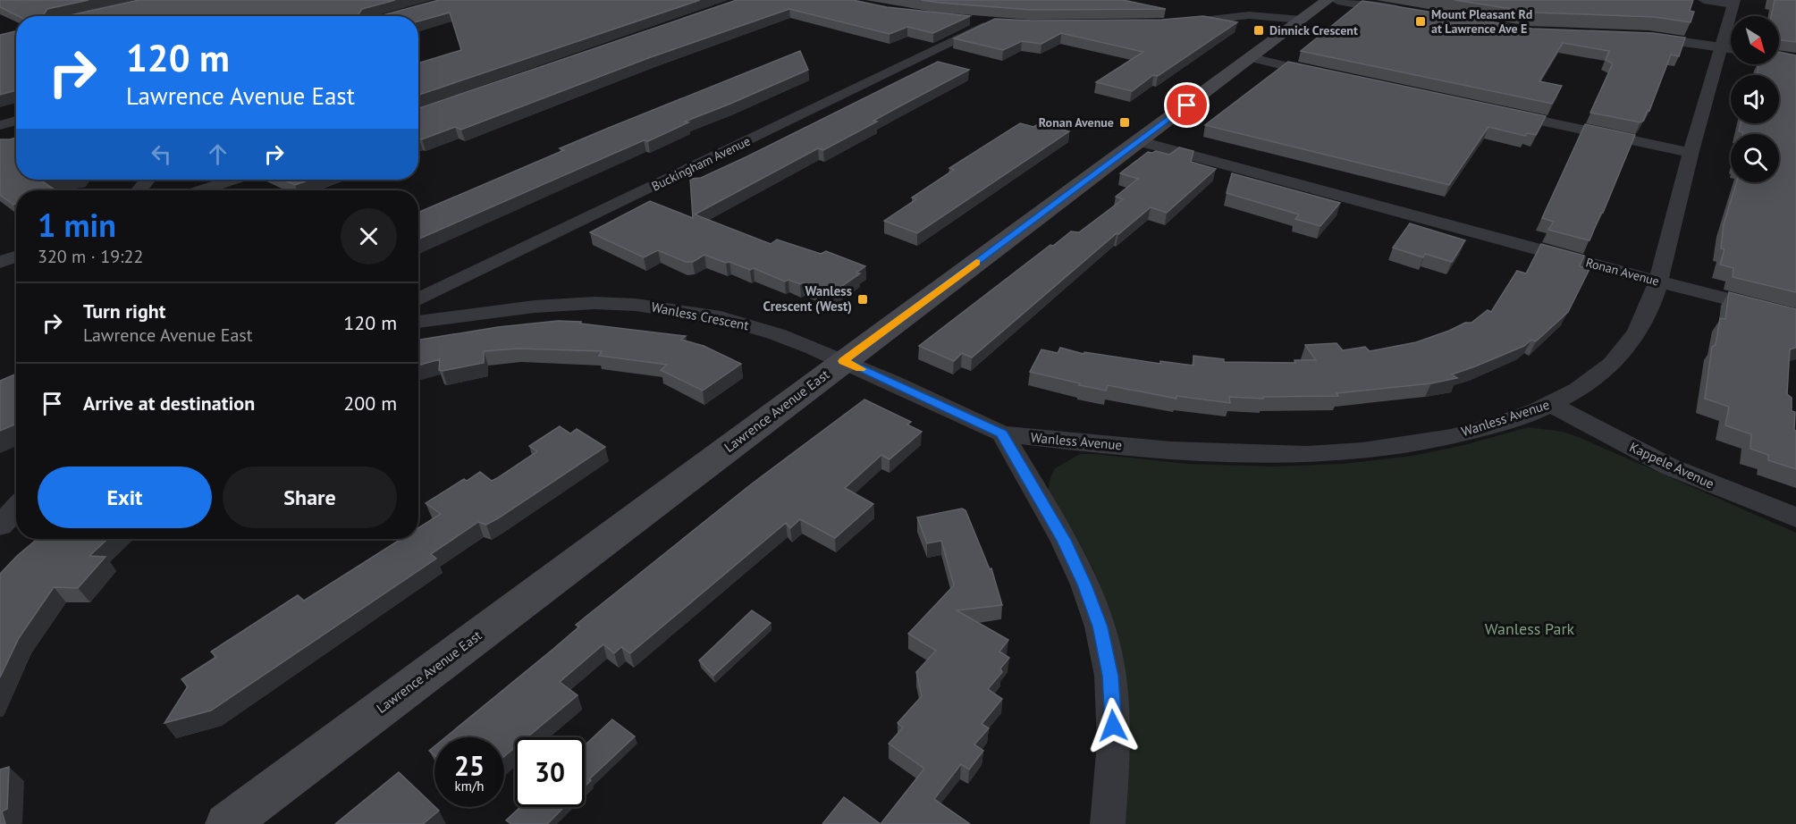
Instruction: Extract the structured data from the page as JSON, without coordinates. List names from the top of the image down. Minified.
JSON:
{"streets":{"main road":["Lawrence Avenue East"],"street":["Buckingham Avenue","Ronan Avenue","Wanless Crescent","Wanless Avenue","Kappele Avenue"]},"crossings":[["Ronan Avenue","Lawrence Avenue East"],["Ronan Avenue","Wanless Avenue"],["Wanless Crescent","Lawrence Avenue East"],["Wanless Crescent","Wanless Avenue"],["Wanless Avenue","Kappele Avenue"]],"parks":["Wanless Park"],"places":{"transit":["Mount Pleasant Rd at Lawrence Ave E","Dinnick Crescent","Ronan Avenue","Wanless Crescent (West)"]},"north":"bottom right","page":{"turn":["120 m","Lawrence Avenue East"],"heading":["1 min","320 m · 19:22"],"list":[{"name":"Turn right","note":"Lawrence Avenue East","value":"120 m"},{"name":"Arrive at destination","value":"200 m"}],"buttons":["Exit","Share"],"speed":"25 km/h","limit":"30"}}
